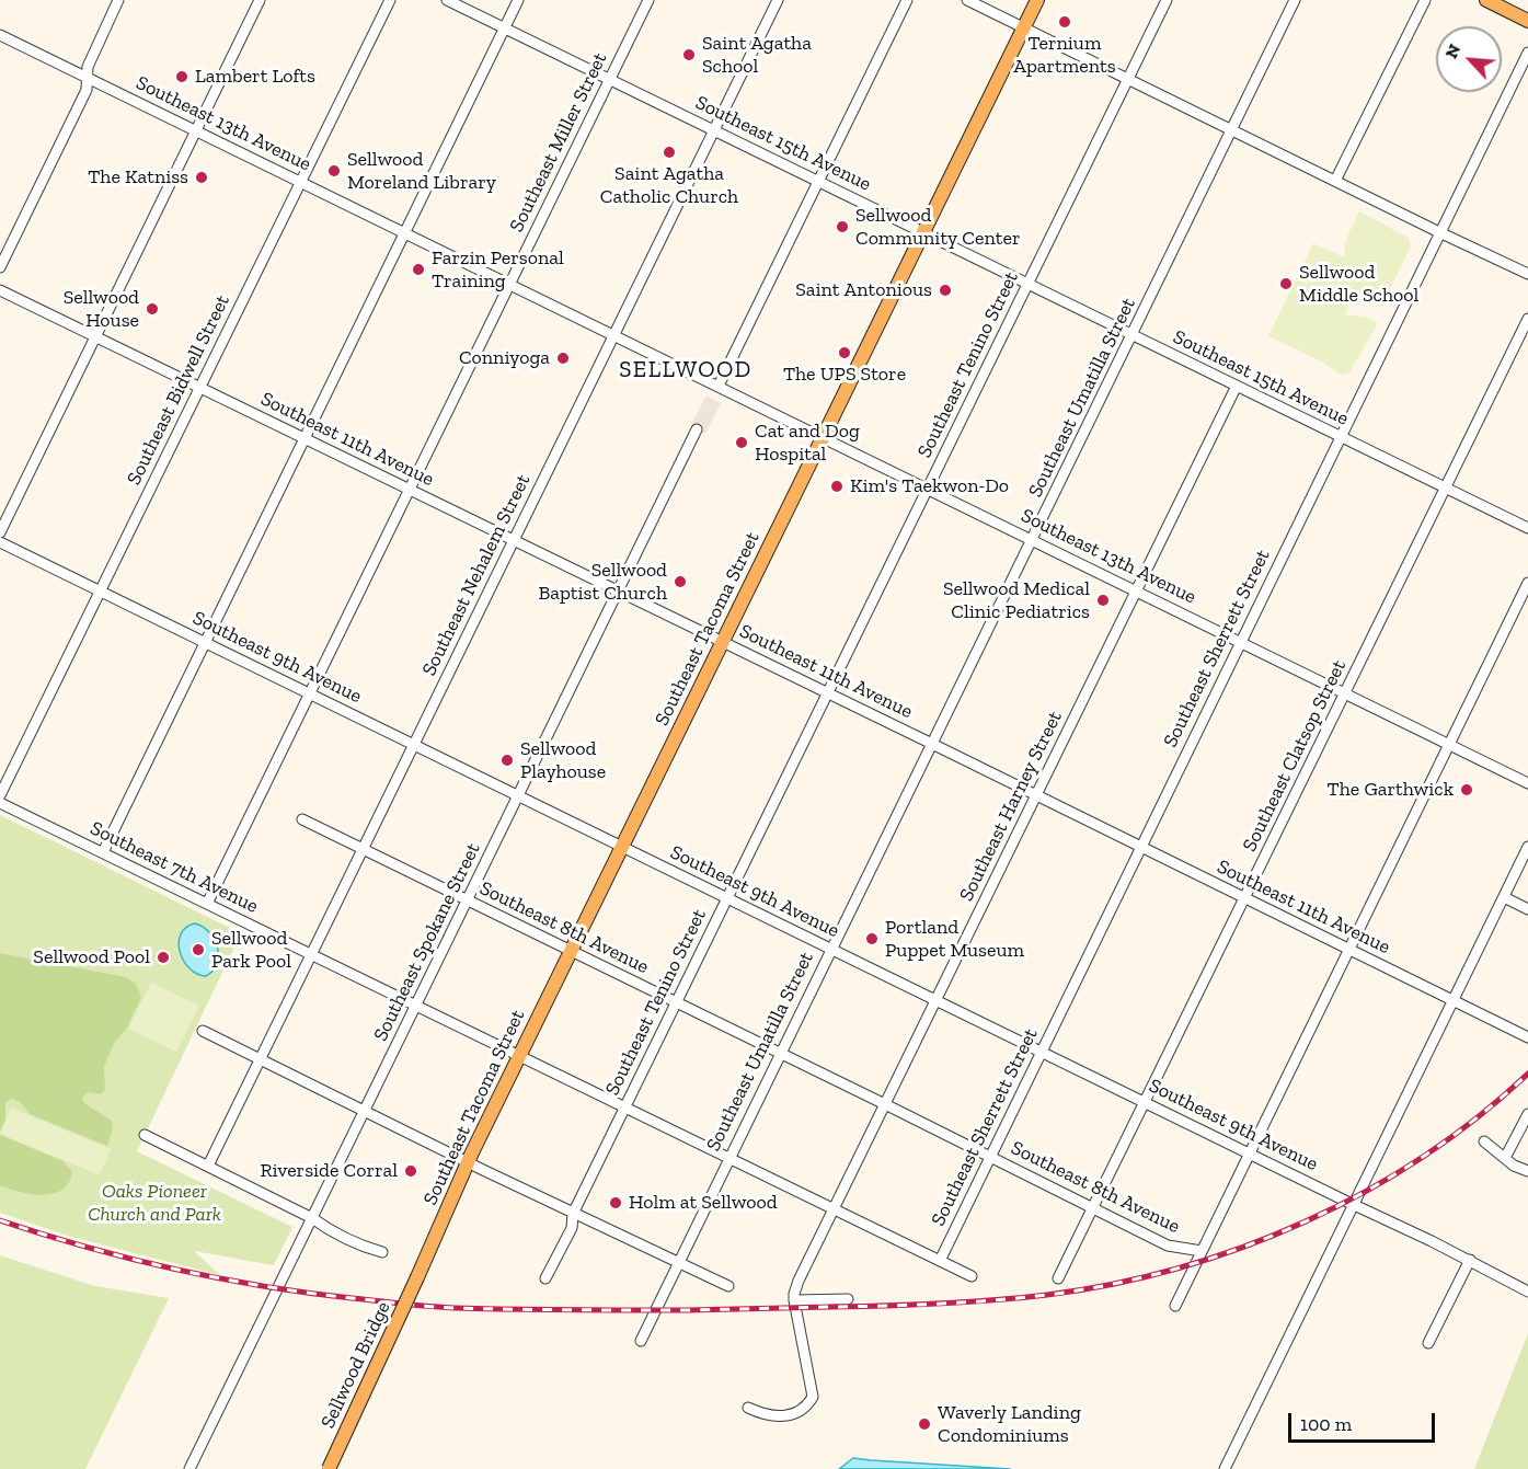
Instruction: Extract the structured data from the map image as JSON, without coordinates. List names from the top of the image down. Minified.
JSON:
{"streets":{"main road":["Southeast Tacoma Street","Sellwood Bridge"],"street":["Southeast 13th Avenue","Southeast Miller Street","Southeast 15th Avenue","Southeast Tenino Street","Southeast Bidwell Street","Southeast Umatilla Street","Southeast 11th Avenue","Southeast Nehalem Street","Southeast Sherrett Street","Southeast 9th Avenue","Southeast Clatsop Street","Southeast Harney Street","Southeast 7th Avenue","Southeast 8th Avenue","Southeast Spokane Street"]},"crossings":[["Southeast 13th Avenue","Southeast Miller Street"],["Southeast 13th Avenue","Southeast Tenino Street"],["Southeast 13th Avenue","Southeast Bidwell Street"],["Southeast 13th Avenue","Southeast Umatilla Street"],["Southeast 13th Avenue","Southeast Nehalem Street"],["Southeast 13th Avenue","Southeast Tacoma Street"],["Southeast 13th Avenue","Southeast Sherrett Street"],["Southeast 13th Avenue","Southeast Clatsop Street"],["Southeast 13th Avenue","Southeast Harney Street"],["Southeast Miller Street","Southeast 15th Avenue"],["Southeast Miller Street","Southeast 11th Avenue"],["Southeast Miller Street","Southeast 9th Avenue"],["Southeast Miller Street","Southeast 7th Avenue"],["Southeast 15th Avenue","Southeast Tenino Street"],["Southeast 15th Avenue","Southeast Umatilla Street"],["Southeast 15th Avenue","Southeast Nehalem Street"],["Southeast 15th Avenue","Southeast Tacoma Street"],["Southeast 15th Avenue","Southeast Sherrett Street"],["Southeast 15th Avenue","Southeast Clatsop Street"],["Southeast 15th Avenue","Southeast Harney Street"],["Southeast Tenino Street","Southeast 11th Avenue"],["Southeast Tenino Street","Southeast 9th Avenue"],["Southeast Tenino Street","Southeast 7th Avenue"],["Southeast Tenino Street","Southeast 8th Avenue"],["Southeast Bidwell Street","Southeast 11th Avenue"],["Southeast Bidwell Street","Southeast 9th Avenue"],["Southeast Umatilla Street","Southeast 11th Avenue"],["Southeast Umatilla Street","Southeast 9th Avenue"],["Southeast Umatilla Street","Southeast 7th Avenue"],["Southeast Umatilla Street","Southeast 8th Avenue"],["Southeast 11th Avenue","Southeast Nehalem Street"],["Southeast 11th Avenue","Southeast Tacoma Street"],["Southeast 11th Avenue","Southeast Sherrett Street"],["Southeast 11th Avenue","Southeast Clatsop Street"],["Southeast 11th Avenue","Southeast Harney Street"],["Southeast 11th Avenue","Southeast Spokane Street"],["Southeast Nehalem Street","Southeast 9th Avenue"],["Southeast Nehalem Street","Southeast 7th Avenue"],["Southeast Nehalem Street","Southeast 8th Avenue"],["Southeast Tacoma Street","Southeast 9th Avenue"],["Southeast Tacoma Street","Southeast 7th Avenue"],["Southeast Tacoma Street","Southeast 8th Avenue"],["Southeast Tacoma Street","Sellwood Bridge"],["Southeast Sherrett Street","Southeast 9th Avenue"],["Southeast Sherrett Street","Southeast 7th Avenue"],["Southeast Sherrett Street","Southeast 8th Avenue"],["Southeast 9th Avenue","Southeast Clatsop Street"],["Southeast 9th Avenue","Southeast Harney Street"],["Southeast 9th Avenue","Southeast Spokane Street"],["Southeast Clatsop Street","Southeast 8th Avenue"],["Southeast Harney Street","Southeast 7th Avenue"],["Southeast Harney Street","Southeast 8th Avenue"],["Southeast 7th Avenue","Southeast Spokane Street"],["Southeast 8th Avenue","Southeast Spokane Street"]],"districts":["SELLWOOD"],"parks":["Oaks Pioneer Church and Park"],"places":["Ternium Apartments","Saint Agatha School","Lambert Lofts","Saint Agatha Catholic Church","Sellwood Moreland Library","The Katniss","Sellwood Community Center","Farzin Personal Training","Sellwood Middle School","Saint Antonious","Sellwood House","The UPS Store","Conniyoga","Cat and Dog Hospital","Kim's Taekwon-Do","Sellwood Baptist Church","Sellwood Medical Clinic Pediatrics","Sellwood Playhouse","The Garthwick","Portland Puppet Museum","Sellwood Park Pool","Sellwood Pool","Riverside Corral","Holm at Sellwood","Waverly Landing Condominiums"],"scale_bar":"100 m","north":"top left"}
